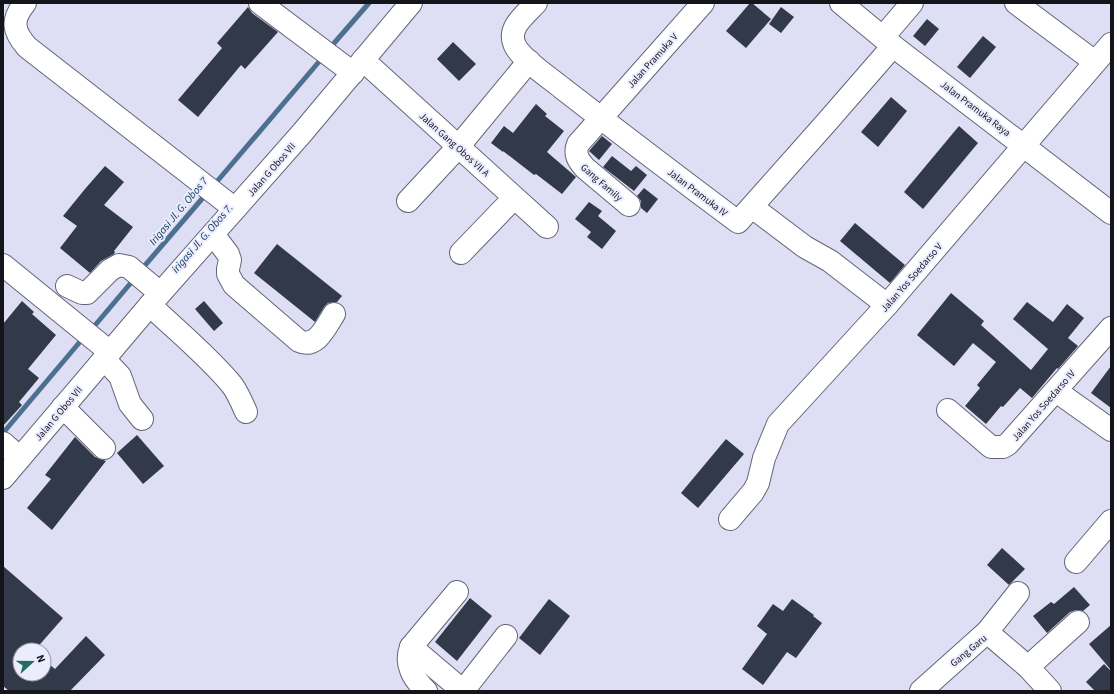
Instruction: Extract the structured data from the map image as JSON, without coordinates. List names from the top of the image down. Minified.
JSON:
{"streets":{"street":["Jalan Pramuka V","Jalan Pramuka Raya","Jalan Gang Obos VII A","Jalan G Obos VII","Gang Family","Jalan Pramuka IV","Jalan Yos Soedarso V","Jalan Yos Soedarso IV","Gang Garu"]},"crossings":[["Jalan Pramuka V","Gang Family"],["Jalan Pramuka V","Jalan Pramuka IV"],["Jalan Pramuka Raya","Jalan Pramuka IV"],["Jalan Pramuka Raya","Jalan Yos Soedarso V"],["Jalan Gang Obos VII A","Jalan G Obos VII"],["Gang Family","Jalan Pramuka IV"]],"water":["Irigasi Jl. G. Obos 7","irigasi Jl. G. Obos 7."],"north":"right"}
